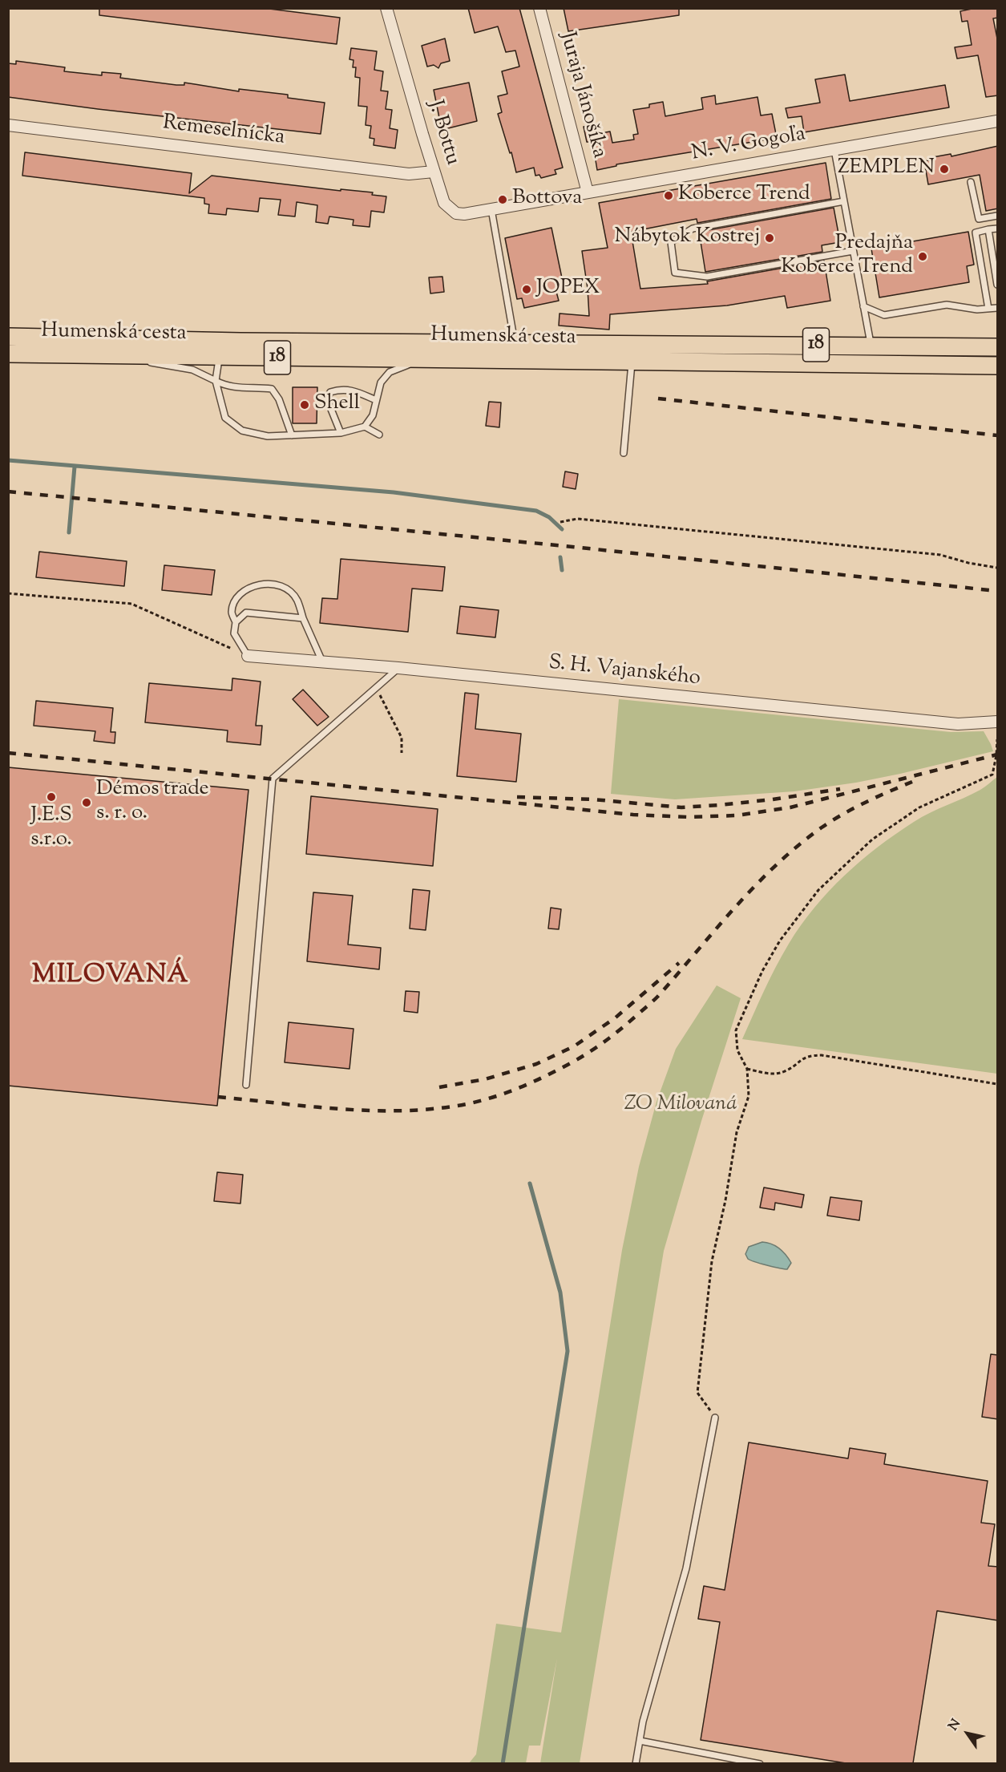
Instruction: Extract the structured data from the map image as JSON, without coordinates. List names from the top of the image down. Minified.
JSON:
{"streets":{"main road":["Humenská cesta","18"],"street":["Juraja Jánošíka","Remeselnícka","J. Bottu","N. V. Gogoľa","S. H. Vajanského"]},"crossings":[["Juraja Jánošíka","N. V. Gogoľa"],["Remeselnícka","J. Bottu"],["J. Bottu","N. V. Gogoľa"]],"districts":["MILOVANÁ"],"parks":["ZO Milovaná"],"places":["ZEMPLEN","Koberce Trend","Bottova","Nábytok Kostrej","Predajňa Koberce Trend","JOPEX","Shell","J.E.S s.r.o.","Démos trade s. r. o."],"north":"top left"}
